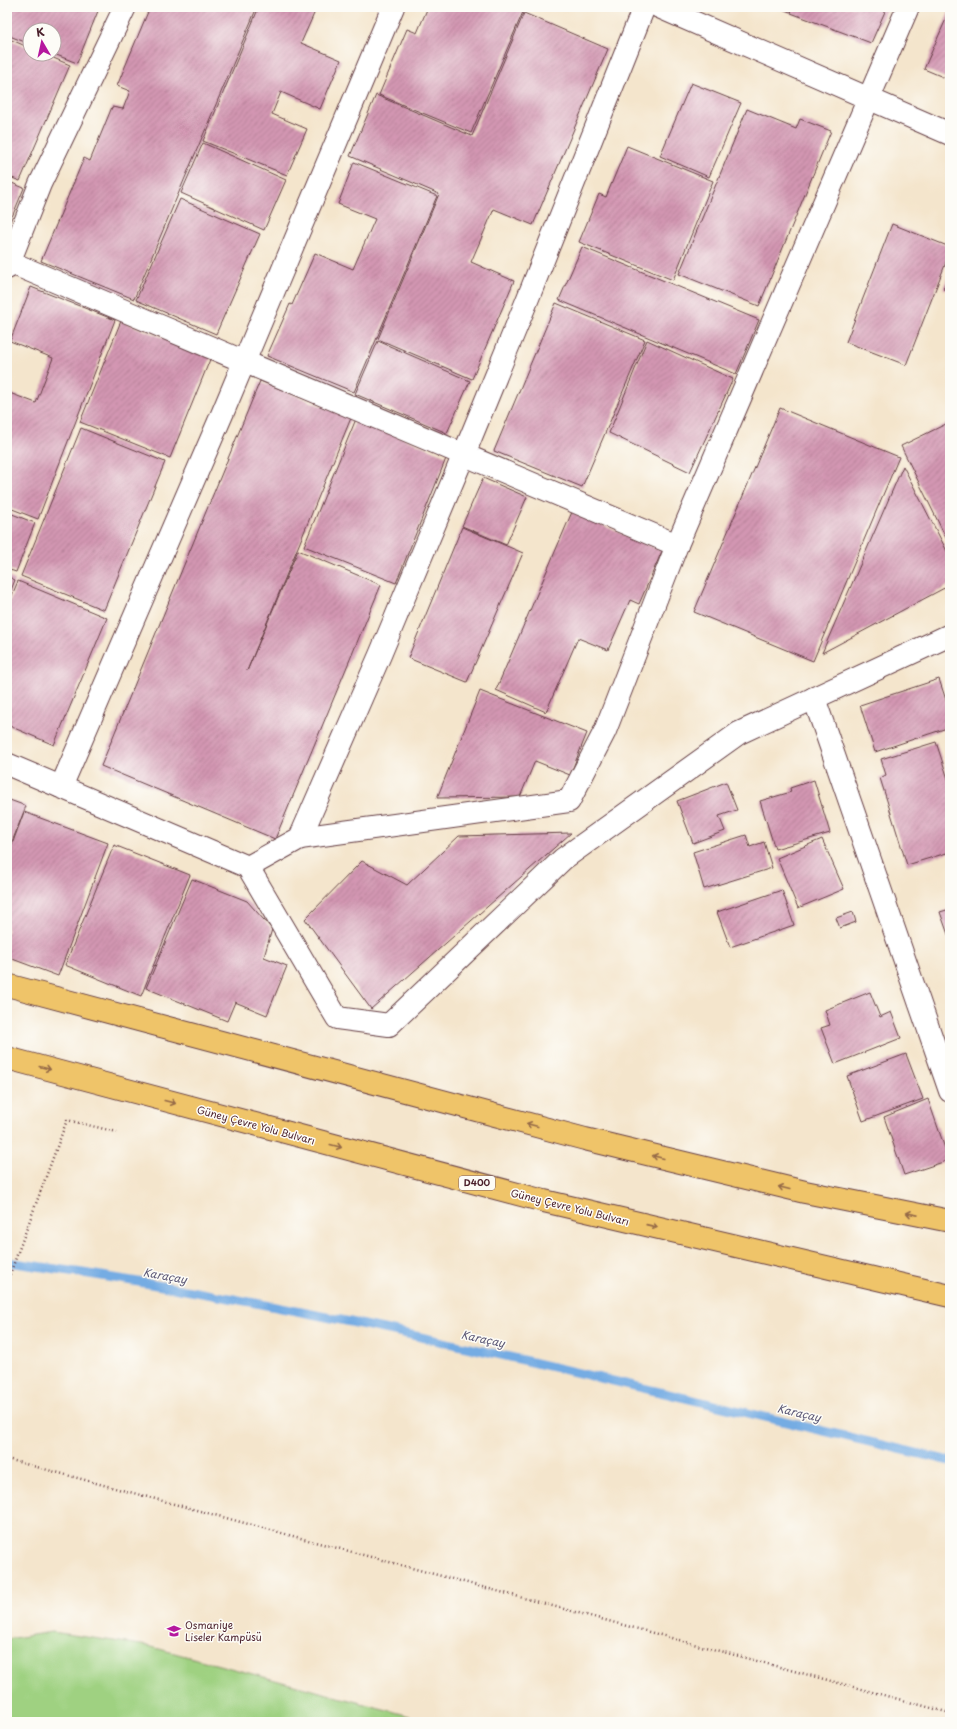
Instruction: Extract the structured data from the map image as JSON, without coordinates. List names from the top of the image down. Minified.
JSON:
{"streets":{"highway":["Güney Çevre Yolu Bulvarı","D400"]},"water":["Karaçay"],"places":{"school or university":["Osmaniye Liseler Kampüsü"]},"north":"top"}
